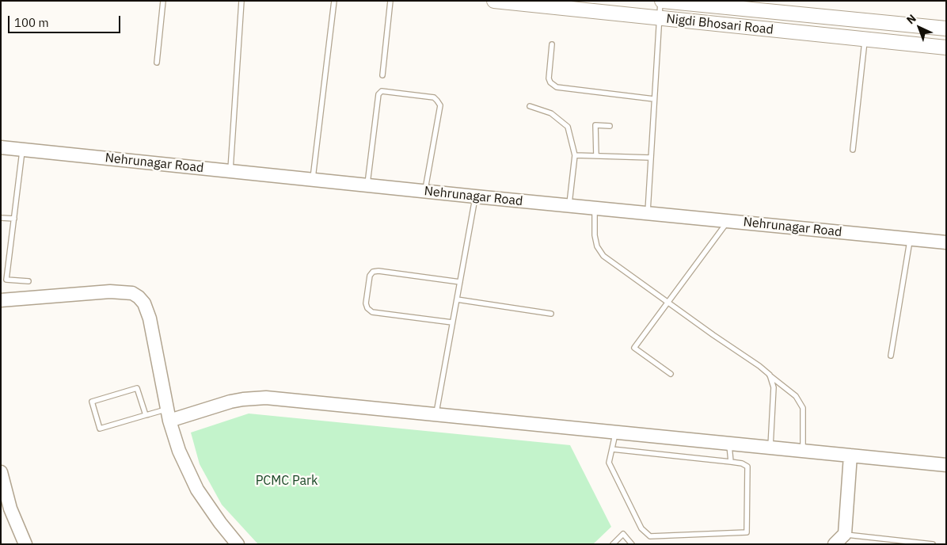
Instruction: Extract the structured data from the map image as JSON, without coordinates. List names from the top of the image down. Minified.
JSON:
{"streets":{"main road":["Nigdi Bhosari Road"],"street":["Nehrunagar Road"]},"parks":["PCMC Park"],"scale_bar":"100 m","north":"top left"}
